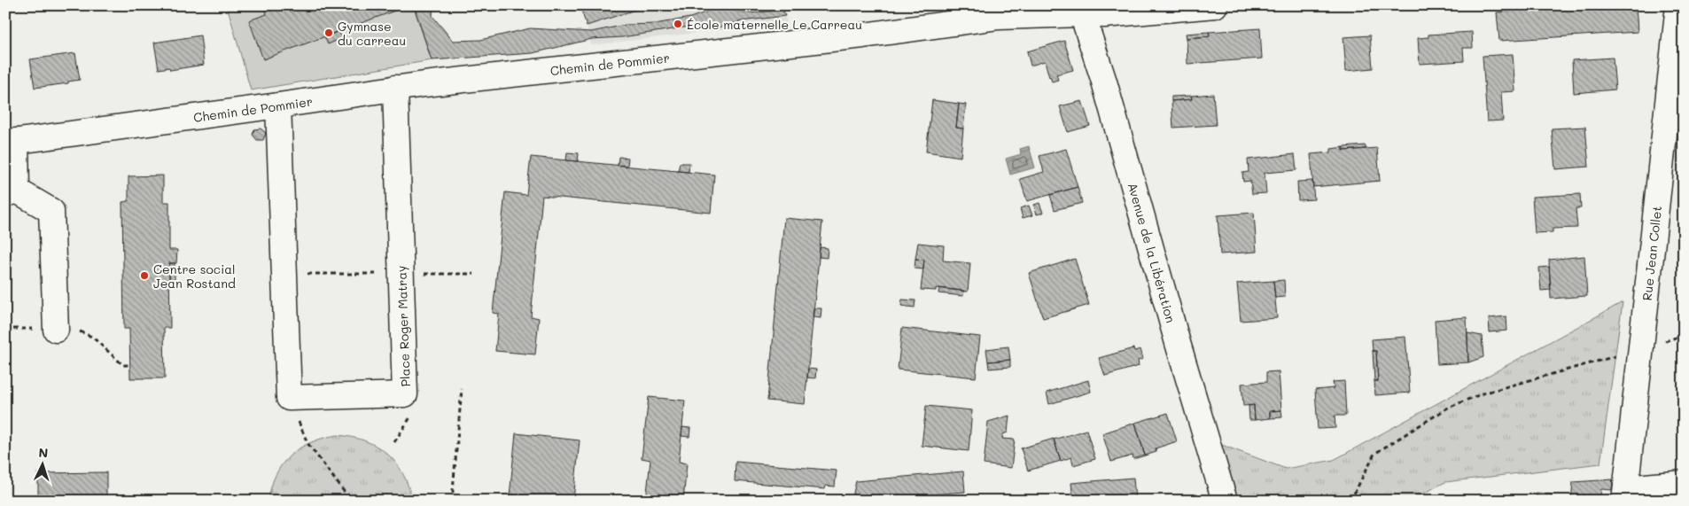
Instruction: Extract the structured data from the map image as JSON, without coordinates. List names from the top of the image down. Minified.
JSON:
{"streets":{"street":["Chemin de Pommier","Avenue de la Libération","Rue Jean Collet","Place Roger Matray"]},"crossings":[["Chemin de Pommier","Avenue de la Libération"],["Chemin de Pommier","Place Roger Matray"]],"places":["École maternelle Le Carreau","Gymnase du carreau","Centre social Jean Rostand"],"north":"top"}
